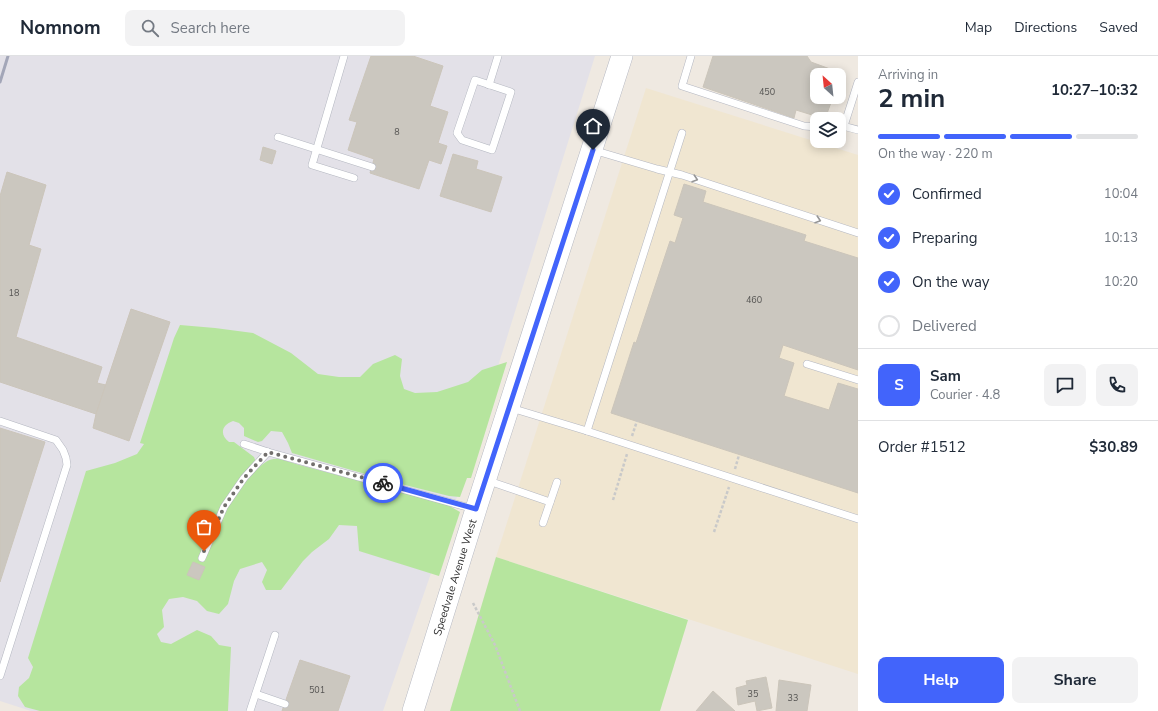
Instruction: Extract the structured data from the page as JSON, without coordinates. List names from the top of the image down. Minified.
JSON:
{"streets":{"main road":["Speedvale Avenue West"]},"house_numbers":["450","8","18","460","501","35","33"],"north":"top left","page":{"header":"Nomnom","search":"Search here","nav":["Map","Directions","Saved"],"heading":["2 min","Arriving in","10:27–10:32"],"panel":["Sam","Courier · 4.8","Order #1512","$30.89"],"bar":"On the way · 220 m","list":[["Confirmed","10:04"],["Preparing","10:13"],["On the way","10:20"],"Delivered"],"round":"S","buttons":["Help","Share"]}}
